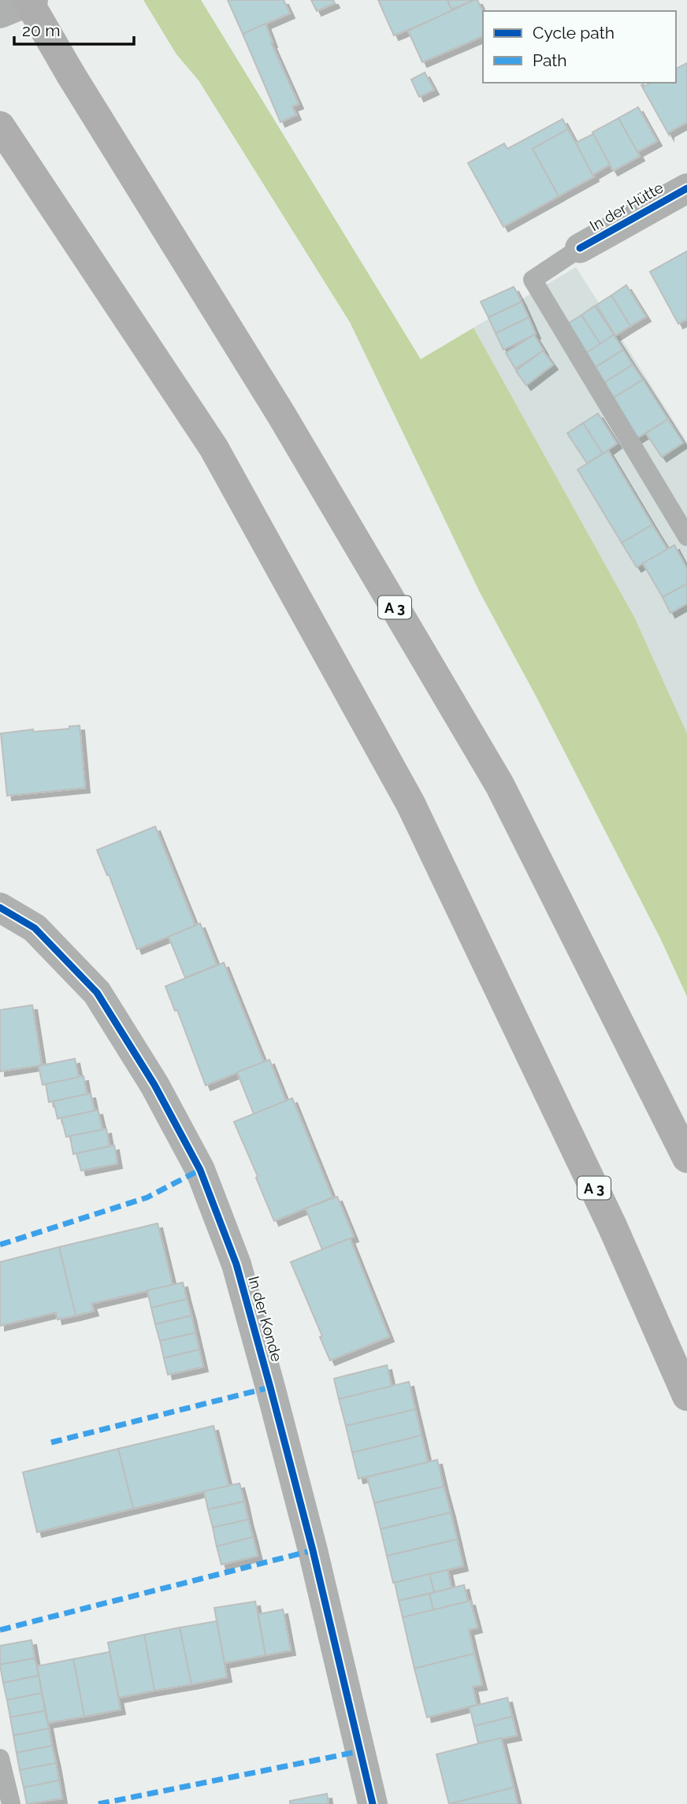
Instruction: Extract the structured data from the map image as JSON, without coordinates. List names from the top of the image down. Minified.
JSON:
{"streets":{"highway":["A 3"],"street":["In der Hütte","In der Konde"]},"legend":["Cycle path","Path"],"scale_bar":"20 m"}
